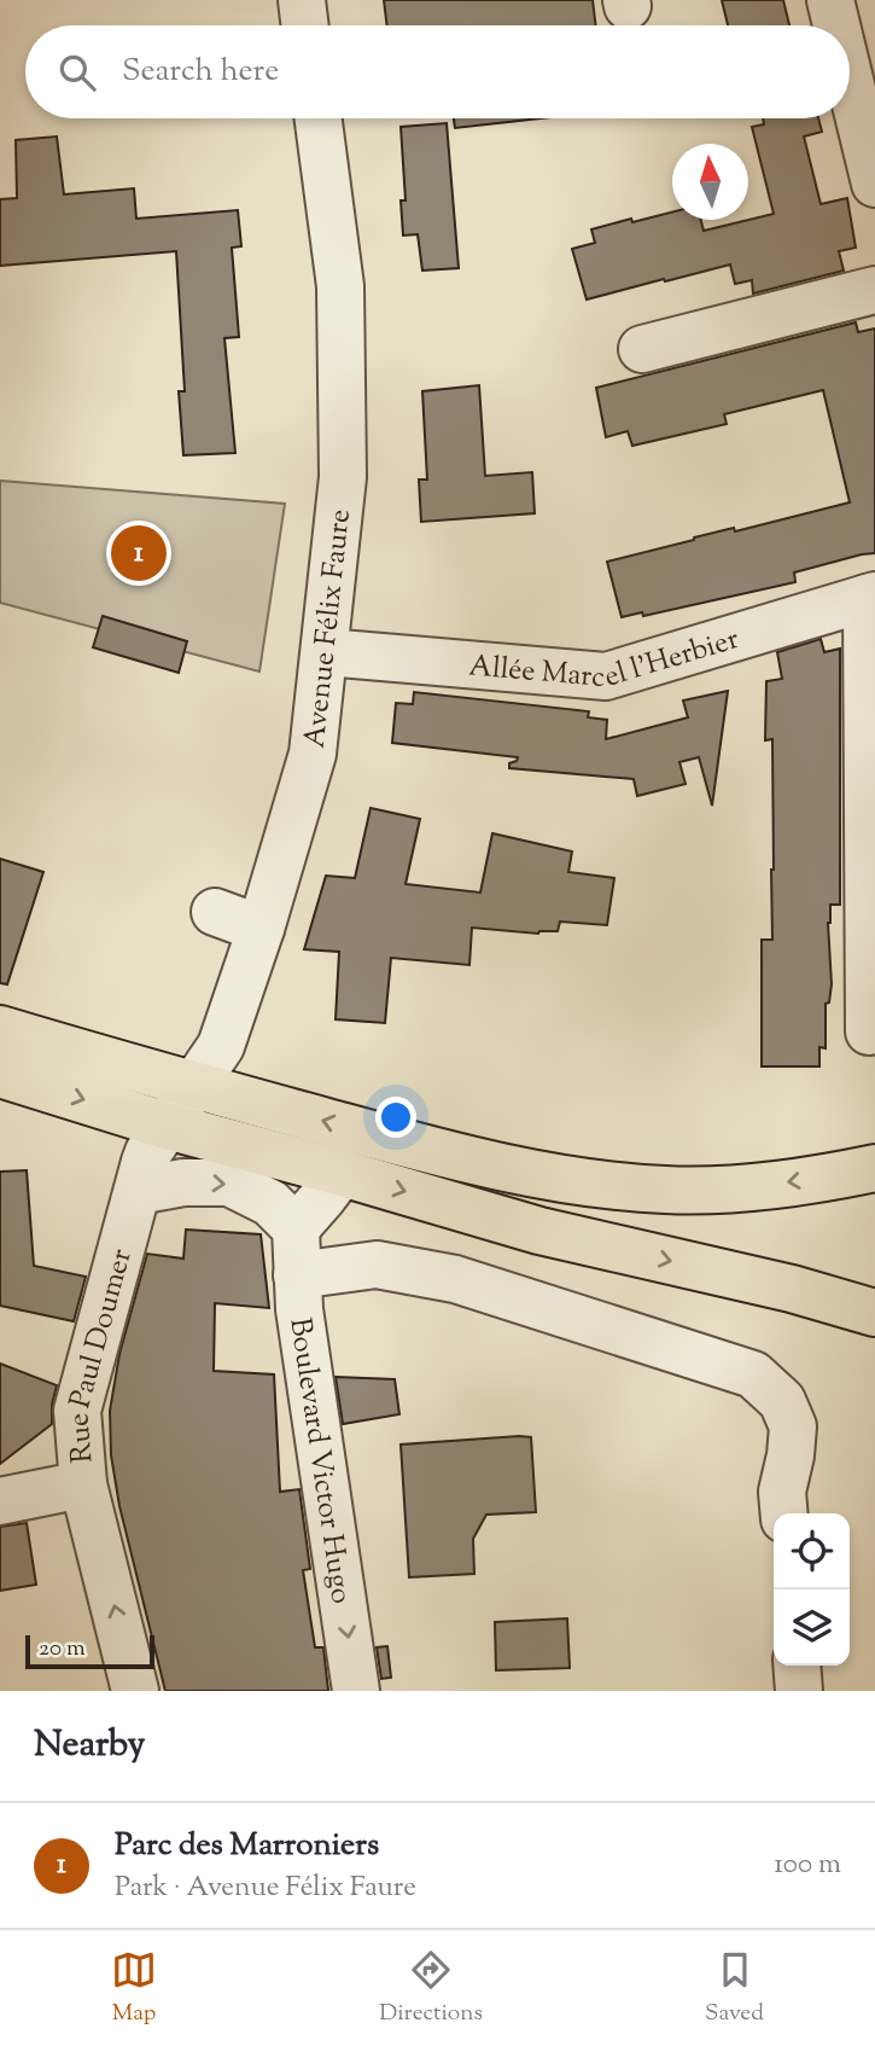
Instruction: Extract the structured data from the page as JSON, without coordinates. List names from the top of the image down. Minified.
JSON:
{"streets":{"street":["Avenue Félix Faure","Allée Marcel l'Herbier","Rue Paul Doumer","Boulevard Victor Hugo"]},"crossings":[["Avenue Félix Faure","Allée Marcel l'Herbier"],["Avenue Félix Faure","Rue Paul Doumer"]],"one_way":["Rue Paul Doumer","Boulevard Victor Hugo"],"scale_bar":"20 m","north":"top","page":{"search":"Search here","pins":"1","scale":"20 m","heading":"Nearby","list":[{"mark":"1","name":"Parc des Marroniers","note":"Park · Avenue Félix Faure","value":"100 m"}],"nav":["Map","Directions","Saved"]}}
